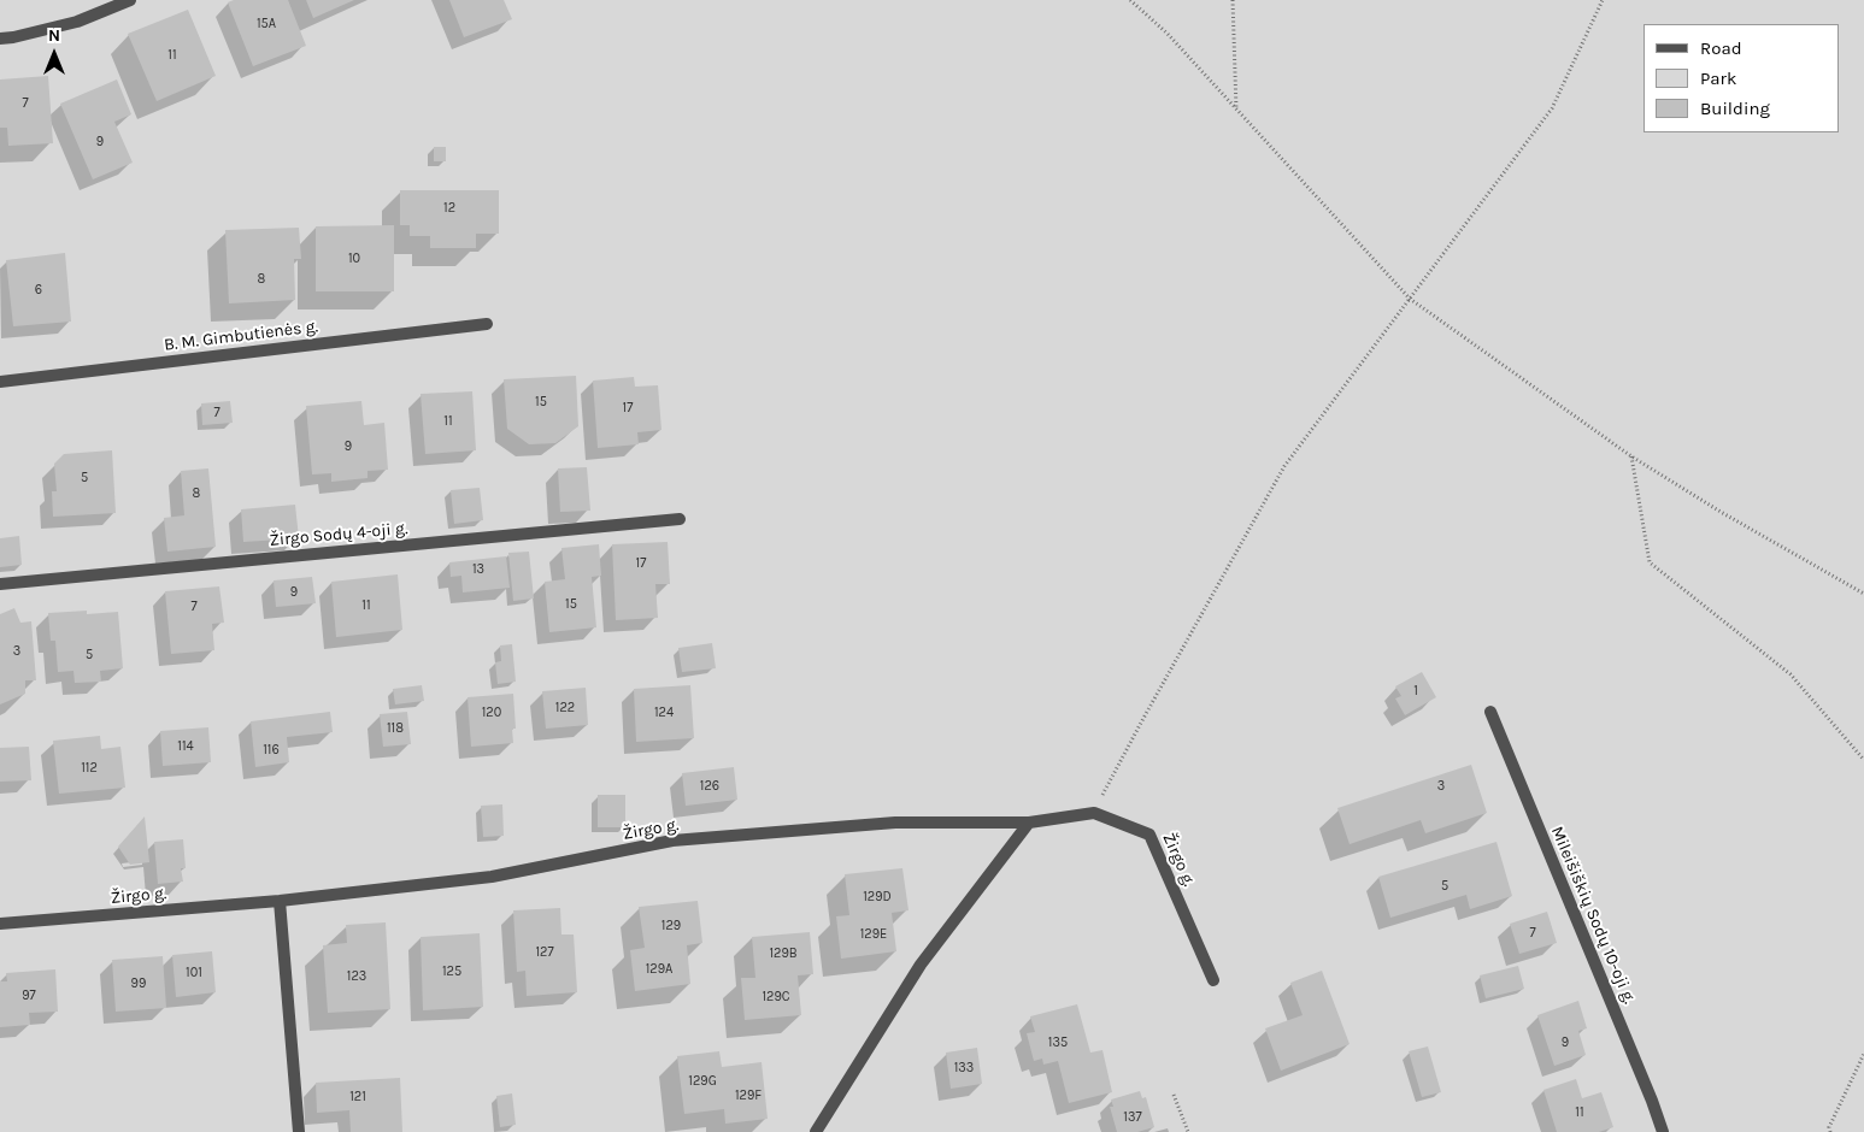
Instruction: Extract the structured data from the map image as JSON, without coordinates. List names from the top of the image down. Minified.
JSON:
{"streets":{"street":["B. M. Gimbutienės g.","Žirgo Sodų 4-oji g.","Žirgo g.","Mileišiškių Sodų 10-oji g."]},"house_numbers":["15A","11","7","9","12","10","8","6","15","17","7","11","9","5","8","17","13","9","15","11","7","3","5","1","122","120","124","118","114","116","112","126","3","5","129D","129","7","129E","127","129B","129A","125","101","123","99","97","129C","135","9","133","129G","129F","121","11","137"],"legend":["Road","Park","Building"],"north":"top"}
